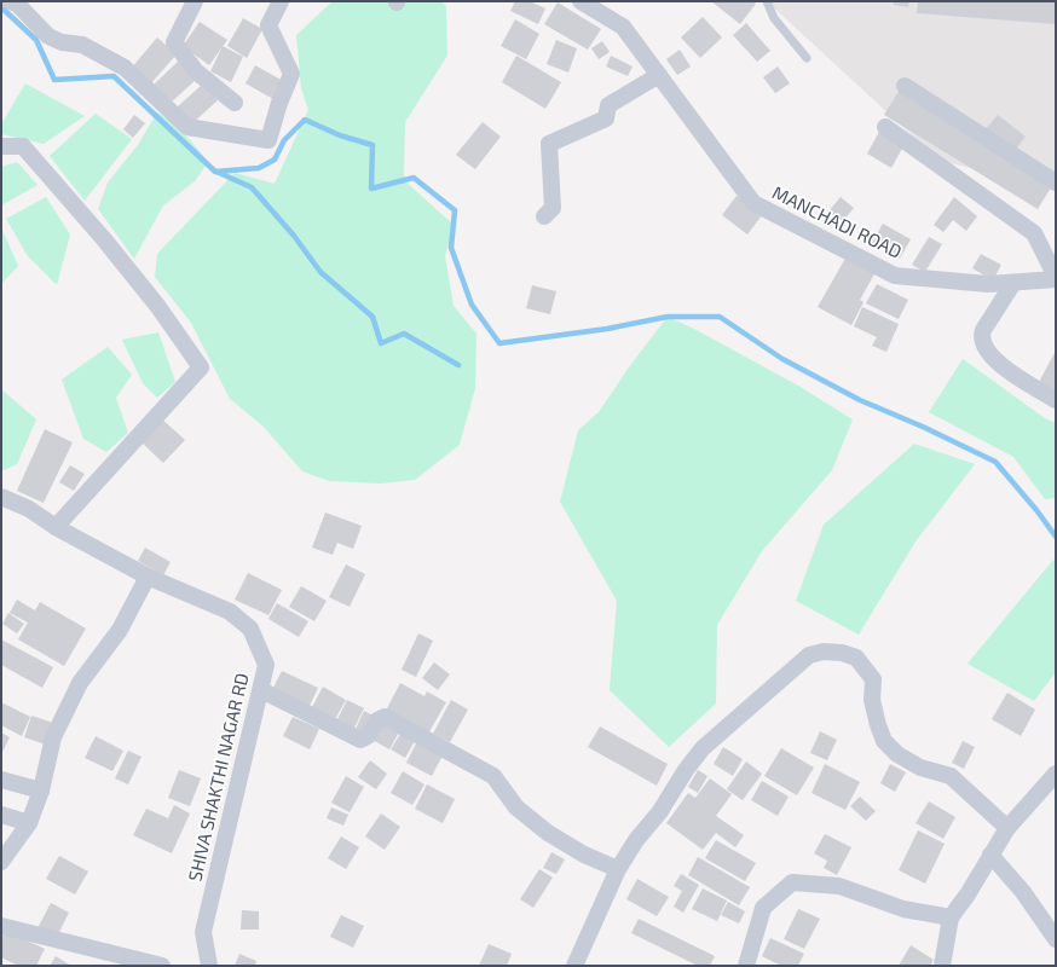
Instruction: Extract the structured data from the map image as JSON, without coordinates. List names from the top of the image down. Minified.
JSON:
{"streets":{"street":["MANCHADI ROAD","SHIVA SHAKTHI NAGAR RD"]}}
